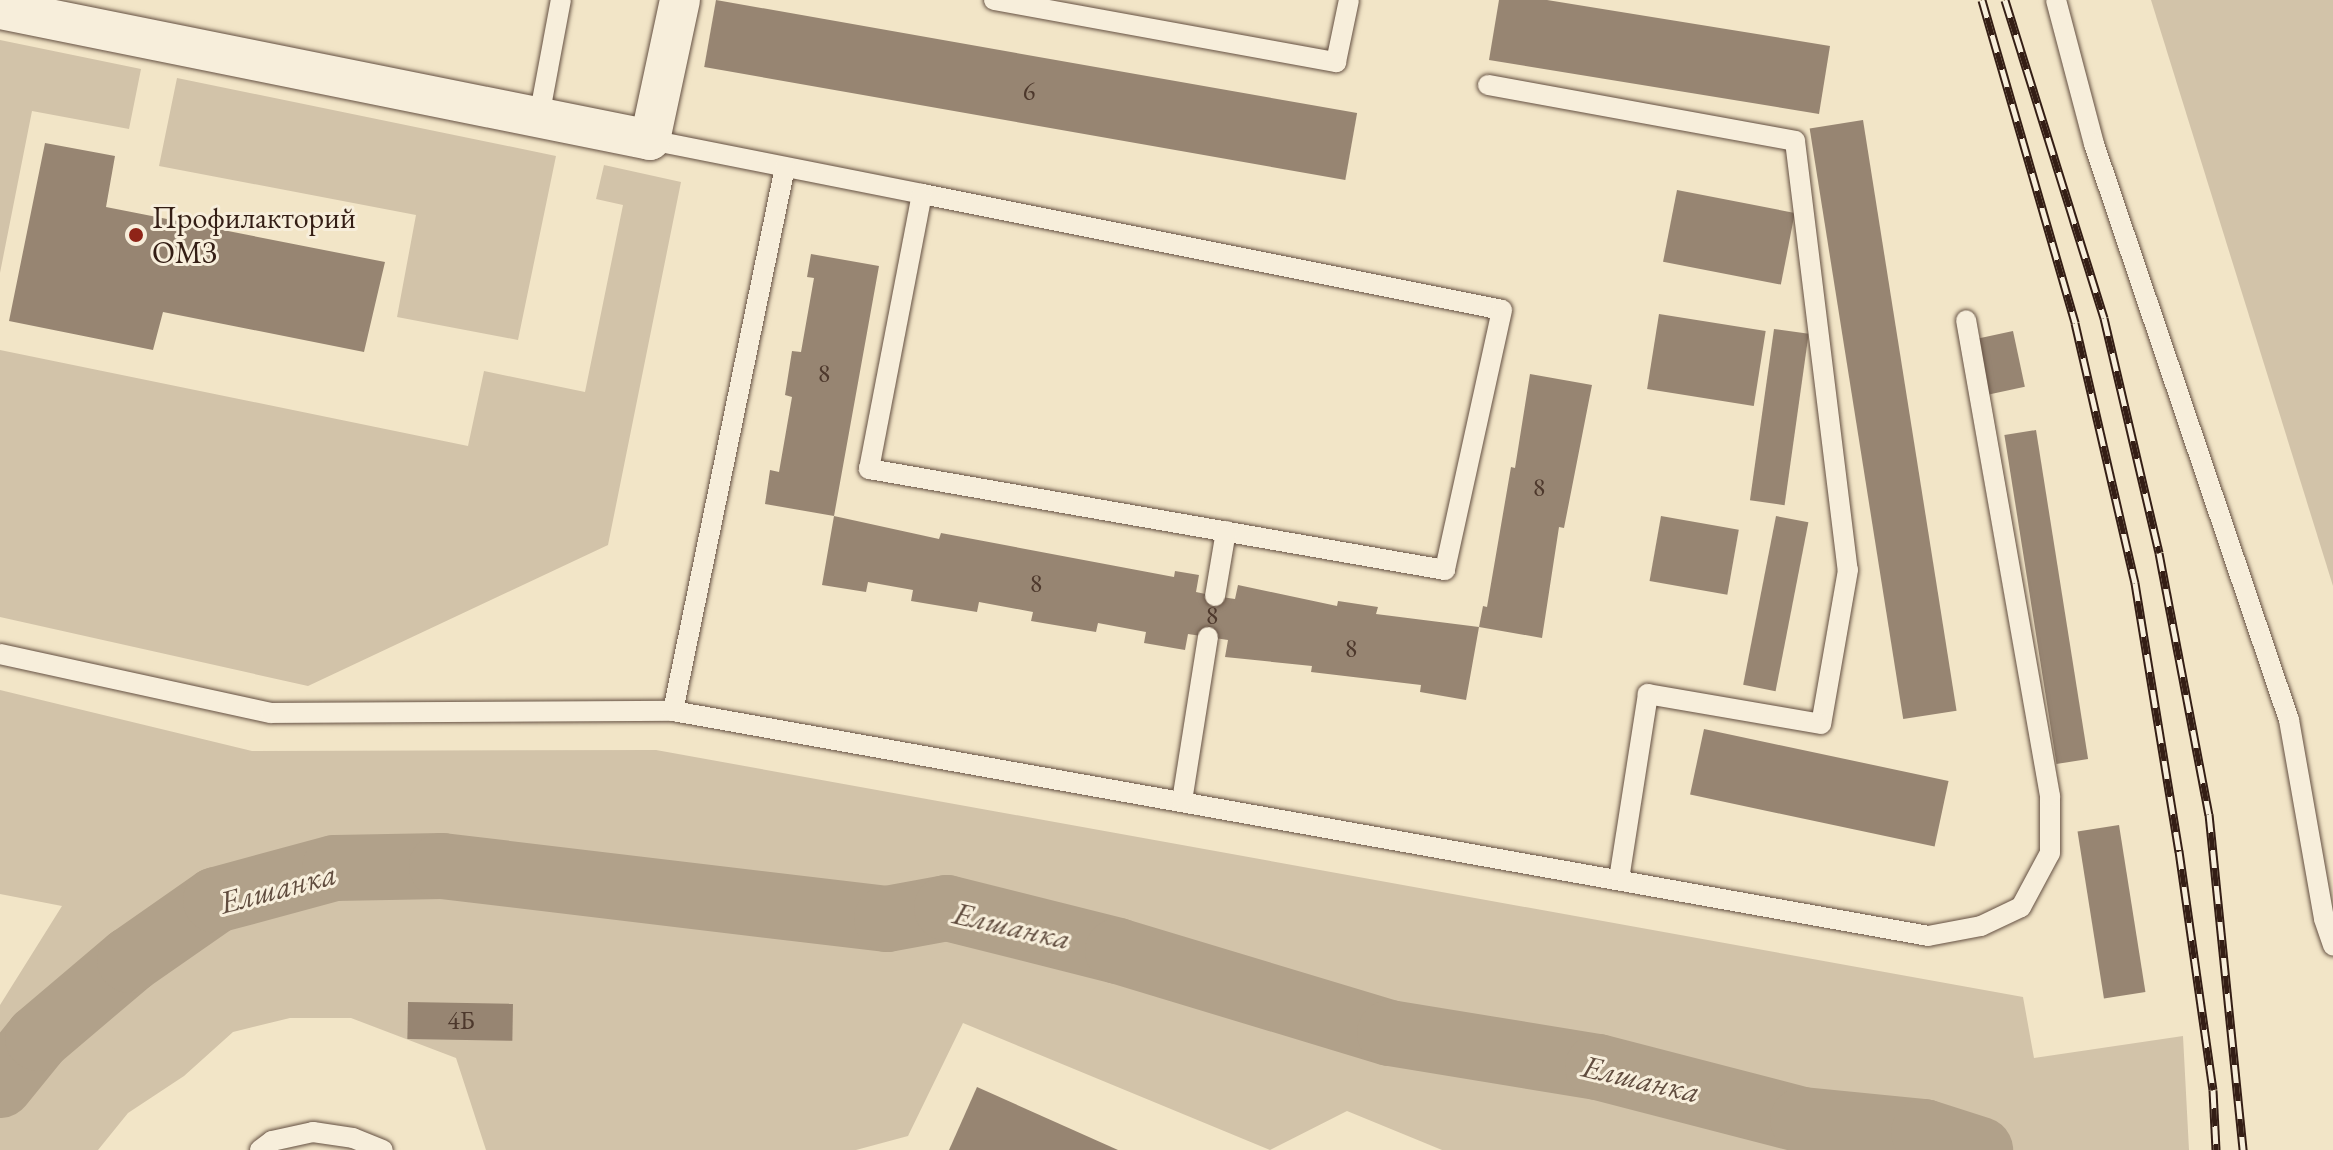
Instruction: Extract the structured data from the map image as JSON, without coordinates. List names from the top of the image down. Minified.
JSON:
{"water":["Елшанка"],"places":["Профилакторий ОМЗ"],"house_numbers":["6","8","8","8","8","8","4Б"]}
